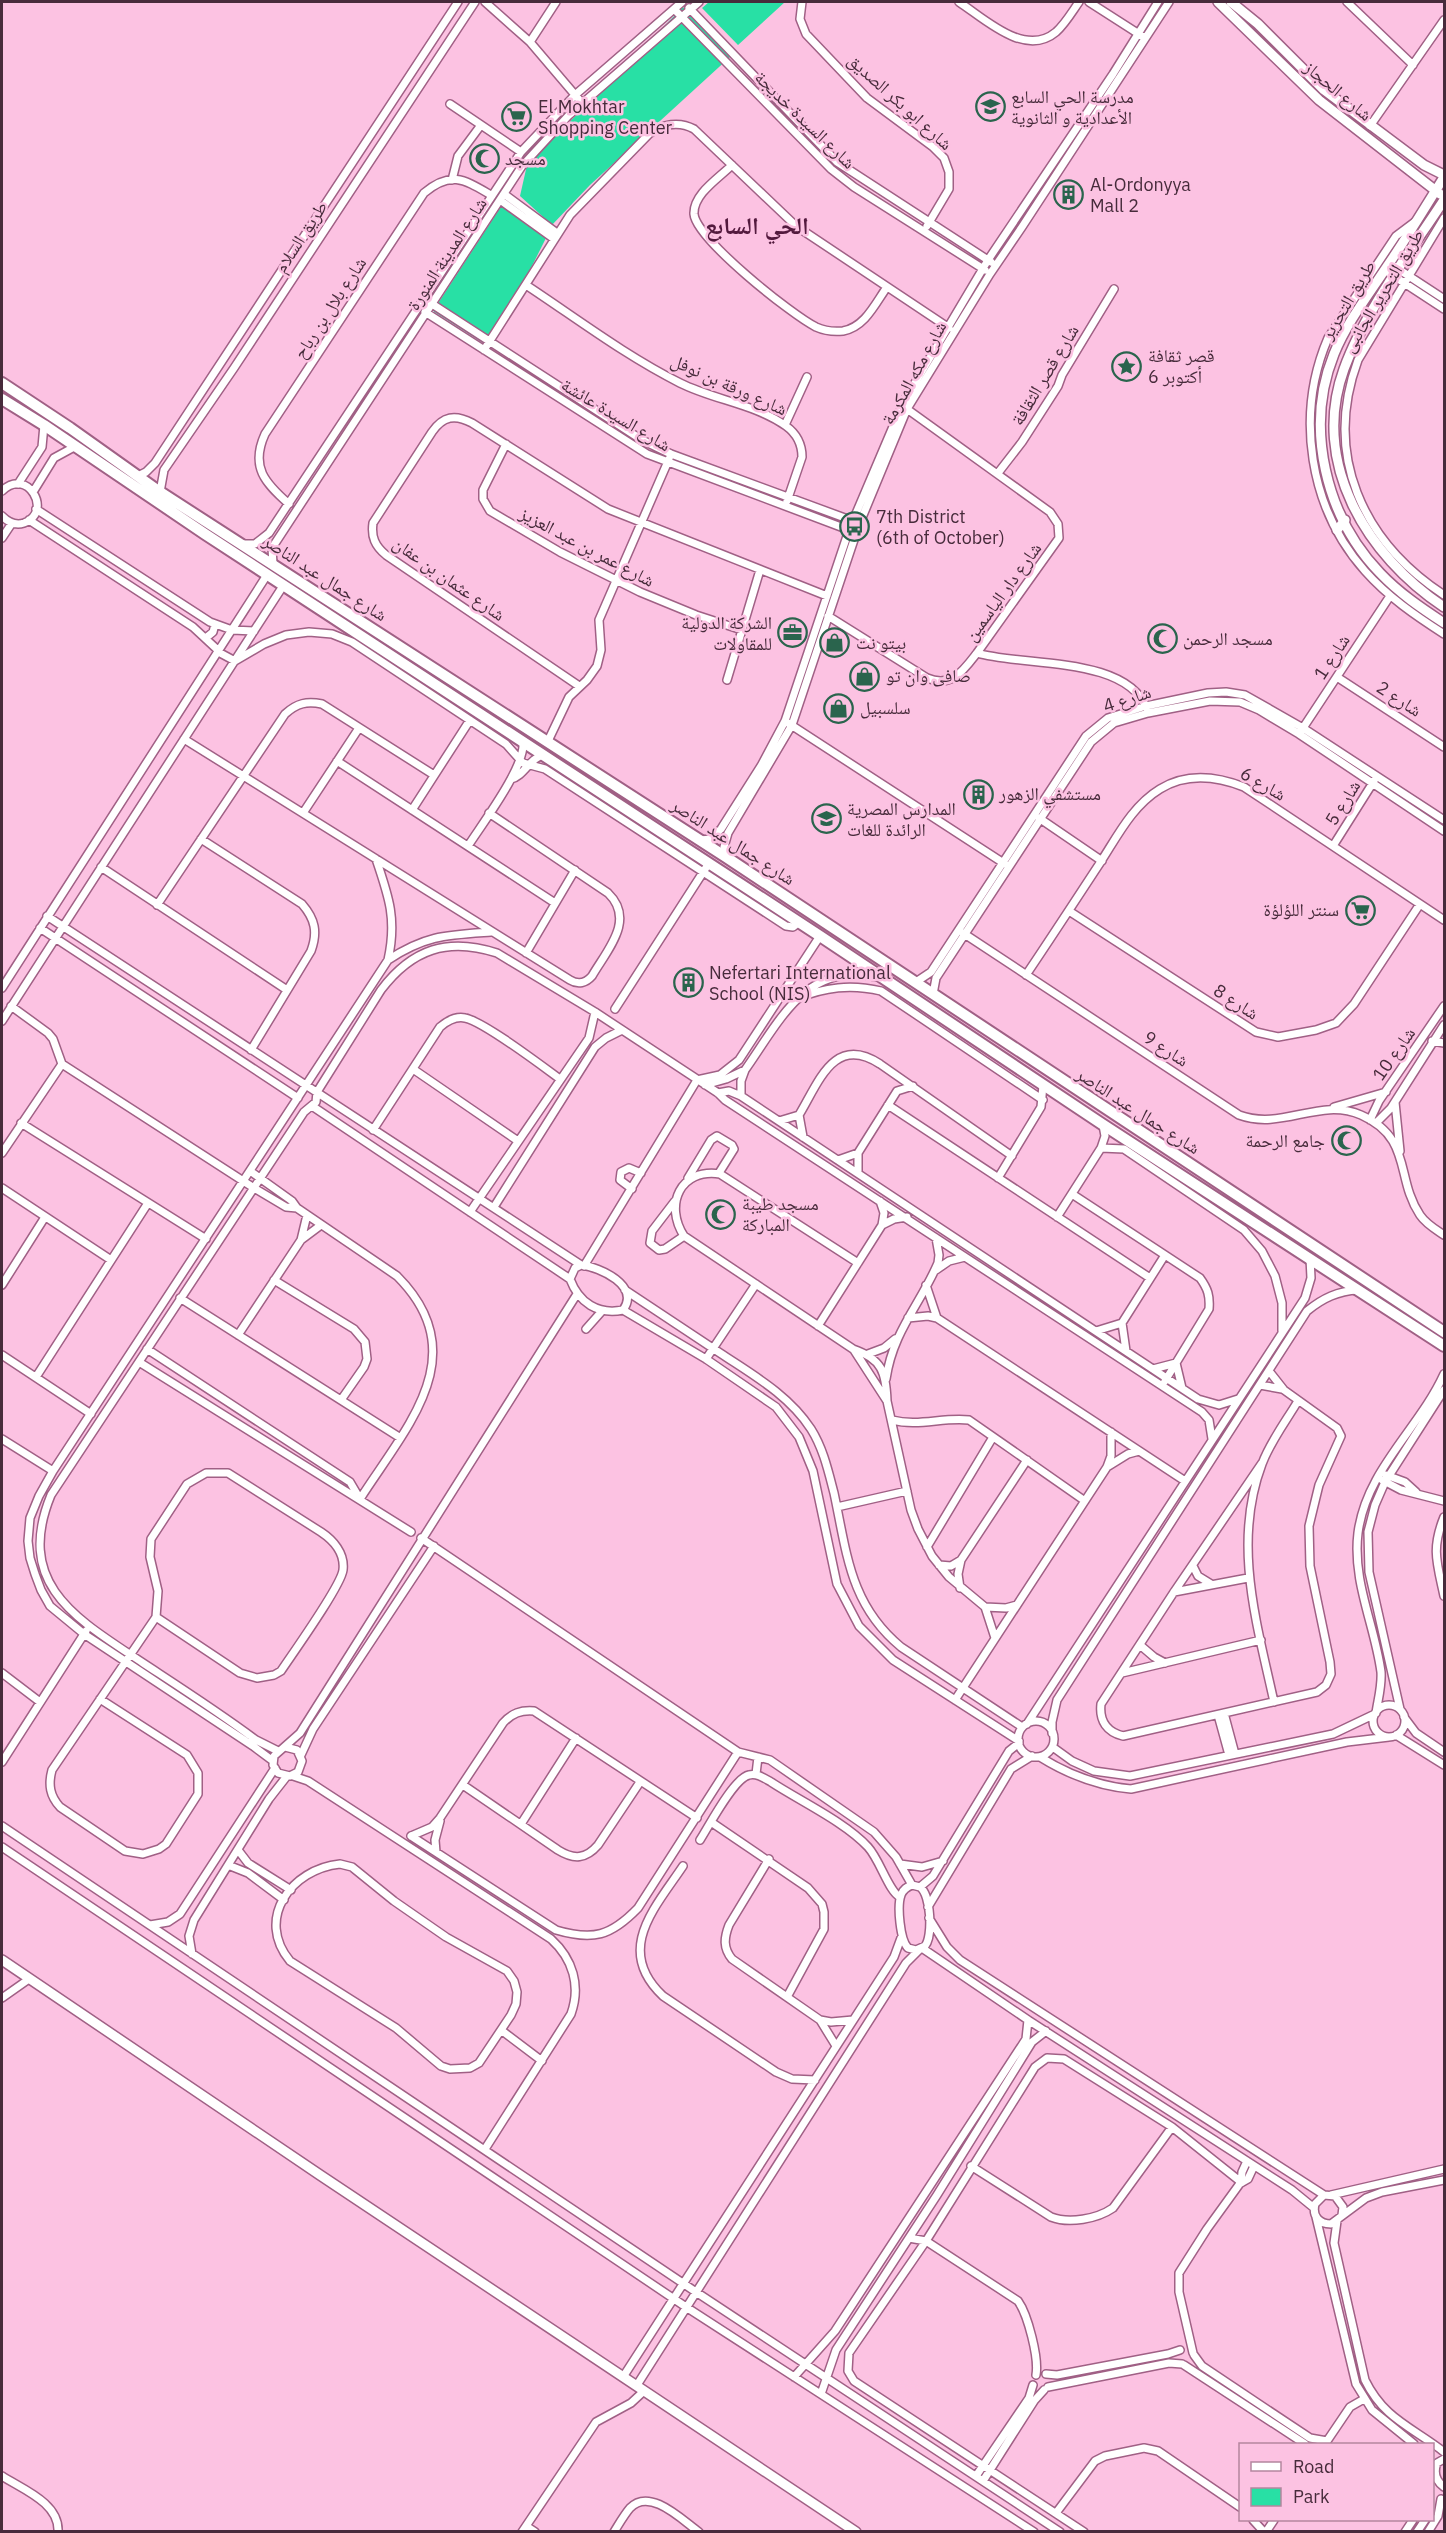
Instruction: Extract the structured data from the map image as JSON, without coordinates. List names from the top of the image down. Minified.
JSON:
{"streets":{"main road":["شارع جمال عبد الناصر"],"street":["شارع الحجاز","شارع ابو بكر الصديق","شارع السيدة خديجة","طريق السلام","شارع المدينة المنورة","طريق التحرير الجانبى","طريق التحرير","شارع بلال بن رباح","شارع مكه المكرمة","شارع قصر الثقافة","شارع ورقة بن نوفل","شارع السيدة عائشة","شارع عمر بن عبد العزيز","شارع عثمان بن عفان","شارع دار الياسمين","شارع 1","شارع 4","شارع 2","شارع 6","شارع 5","شارع 8","شارع 9","شارع 10"]},"crossings":[["شارع الحجاز","طريق التحرير"],["شارع ابو بكر الصديق","شارع السيدة خديجة"],["شارع السيدة خديجة","شارع المدينة المنورة"],["شارع السيدة خديجة","شارع مكه المكرمة"],["طريق السلام","شارع جمال عبد الناصر"],["شارع المدينة المنورة","شارع بلال بن رباح"],["شارع المدينة المنورة","شارع السيدة عائشة"],["شارع المدينة المنورة","شارع جمال عبد الناصر"],["طريق التحرير الجانبى","طريق التحرير"],["طريق التحرير الجانبى","شارع 1"],["شارع مكه المكرمة","شارع السيدة عائشة"],["شارع مكه المكرمة","شارع جمال عبد الناصر"],["شارع مكه المكرمة","شارع عثمان بن عفان"],["شارع مكه المكرمة","شارع دار الياسمين"],["شارع قصر الثقافة","شارع دار الياسمين"],["شارع ورقة بن نوفل","شارع السيدة عائشة"],["شارع عمر بن عبد العزيز","شارع عثمان بن عفان"],["شارع جمال عبد الناصر","شارع 4"],["شارع 1","شارع 4"],["شارع 1","شارع 2"],["شارع 4","شارع 5"],["شارع 4","شارع 9"],["شارع 6","شارع 5"],["شارع 6","شارع 8"],["شارع 6","شارع 9"],["شارع 9","شارع 10"]],"districts":["الحي السابع"],"places":{"school or university":["مدرسة الحي السابع الأعدادية و الثانوية","المدارس المصرية الرائدة للغات"],"supermarket":["El Mokhtar Shopping Center","سنتر اللؤلؤة"],"mosque":["مسجد","مسجد الرحمن","جامع الرحمة","مسجد طيبة المباركة"],"building":["Al-Ordonyya Mall 2","مستشفي الزهور","Nefertari International School (NIS)"],"place":["قصر ثقافة 6 أكتوبر"],"bus stop":["7th District (6th of October)"],"office":["الشركة الدولية للمقاولات"],"shop":["بيتو نت","صافى وان تو","سلسبيل"]},"legend":["Road","Park"]}
